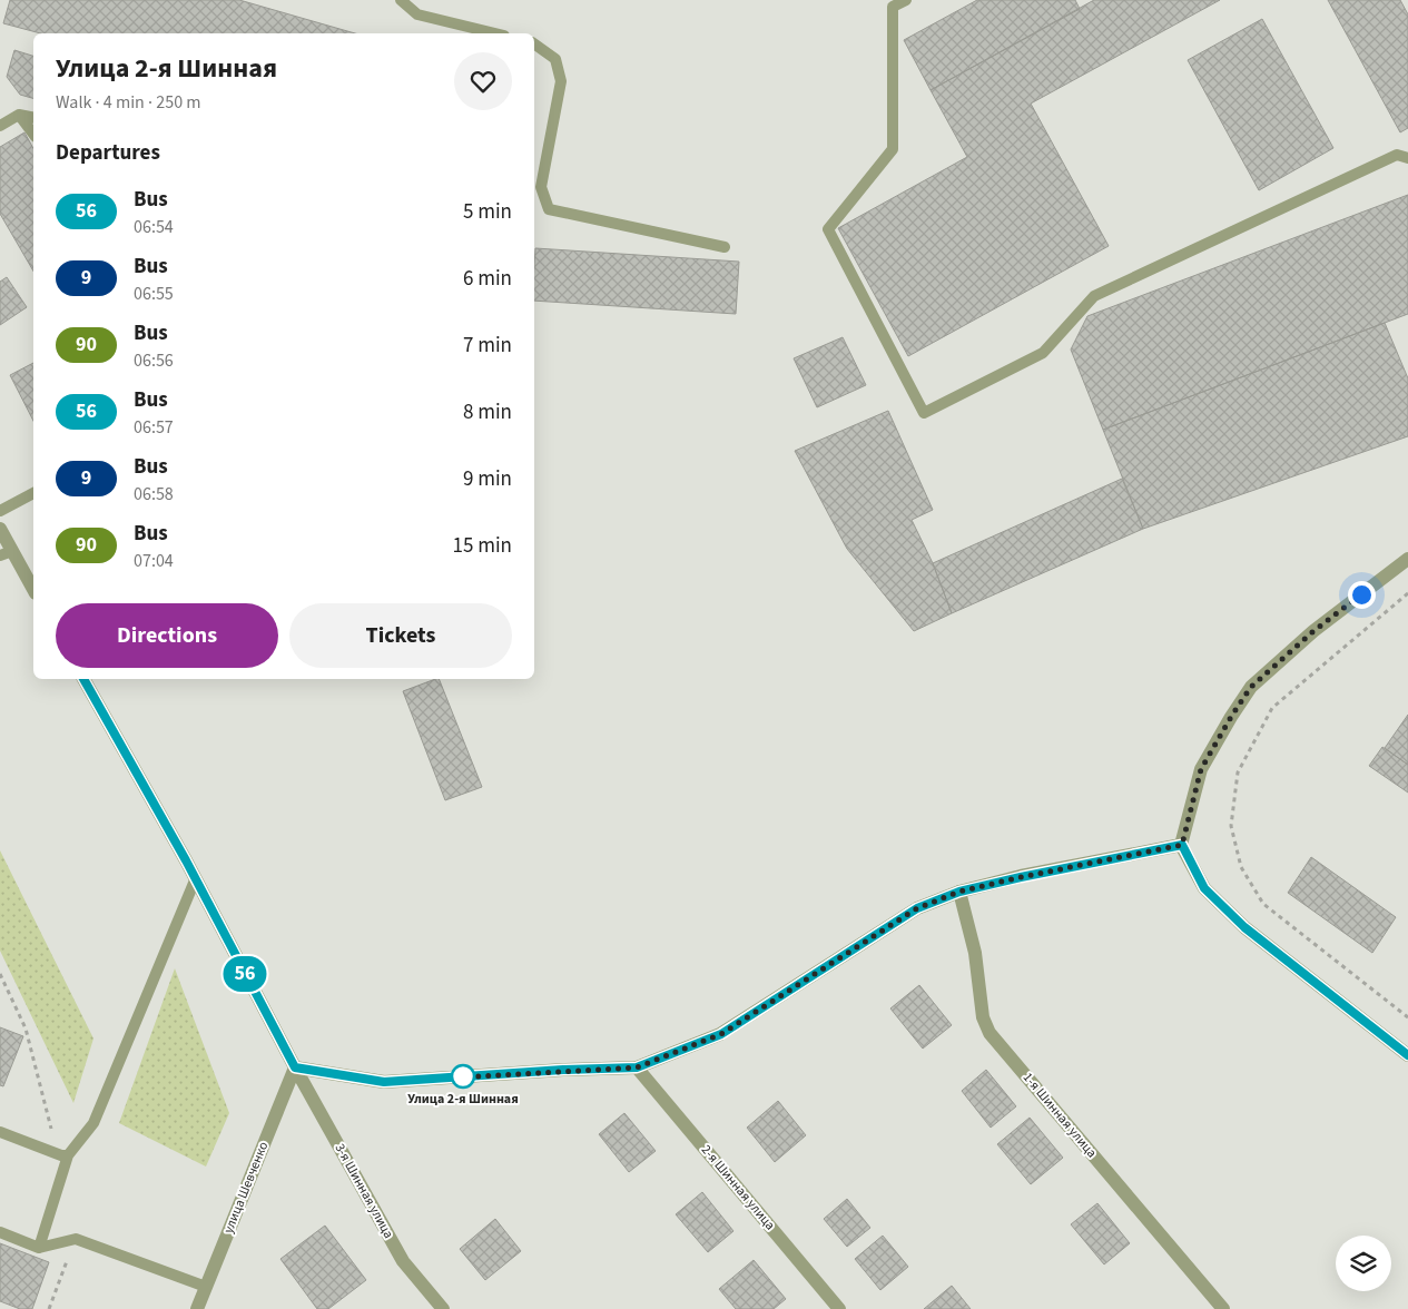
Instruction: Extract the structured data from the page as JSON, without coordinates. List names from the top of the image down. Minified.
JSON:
{"streets":{"street":["1-я Шинная улица","улица Шевченко","2-я Шинная улица","3-я Шинная улица"]},"crossings":[["улица Шевченко","3-я Шинная улица"]],"places":["Улица 2-я Шинная"],"lines":["bus line 56"],"page":{"on_map":"56","heading":[["Улица 2-я Шинная","Walk · 4 min · 250 m"],"Departures"],"list":[{"mark":"56","name":"Bus","note":"06:54","value":"5 min"},{"mark":"9","name":"Bus","note":"06:55","value":"6 min"},{"mark":"90","name":"Bus","note":"06:56","value":"7 min"},{"mark":"56","name":"Bus","note":"06:57","value":"8 min"},{"mark":"9","name":"Bus","note":"06:58","value":"9 min"},{"mark":"90","name":"Bus","note":"07:04","value":"15 min"}],"buttons":["Directions","Tickets"]}}
